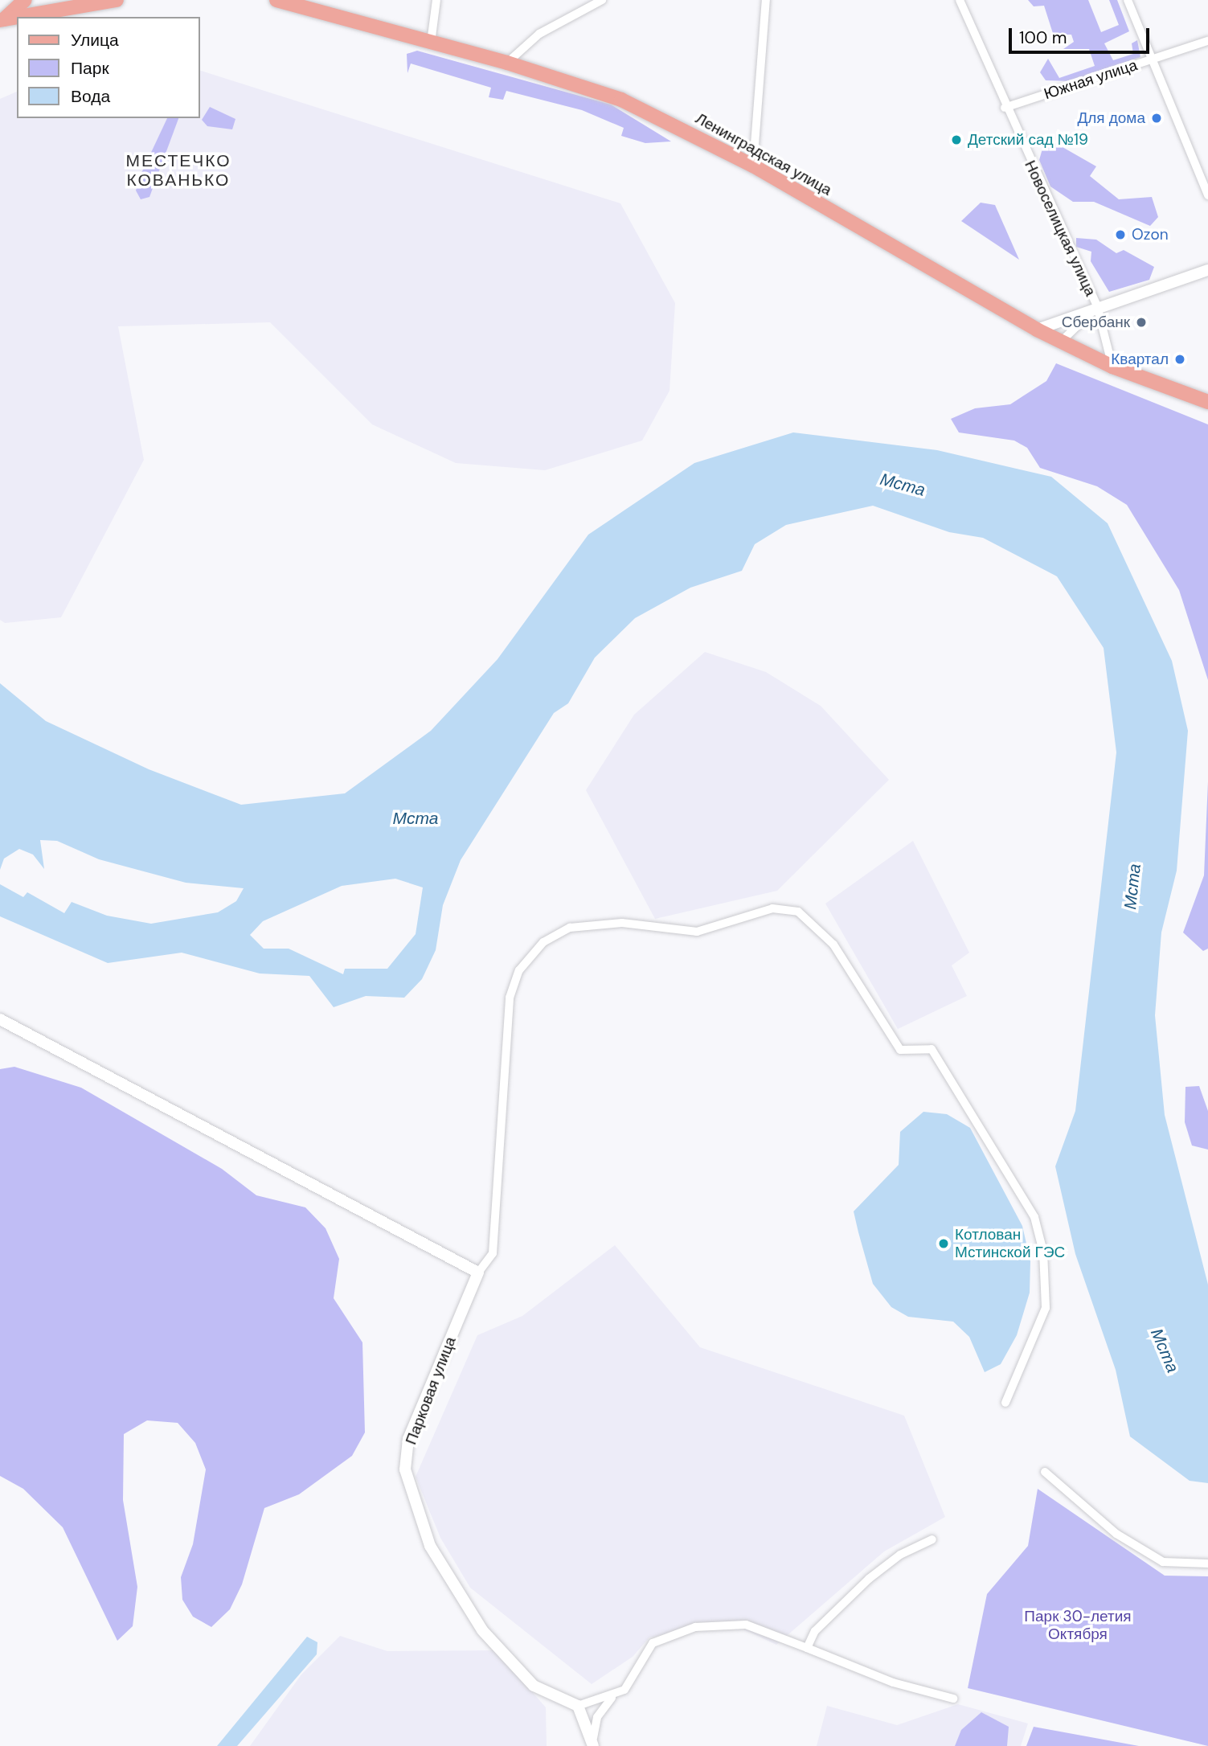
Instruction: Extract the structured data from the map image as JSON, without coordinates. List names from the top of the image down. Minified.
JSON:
{"streets":{"main road":["Ленинградская улица"],"street":["Южная улица","Новоселицкая улица","Парковая улица"]},"crossings":[["Южная улица","Новоселицкая улица"],["Ленинградская улица","Новоселицкая улица"]],"districts":["МЕСТЕЧКО КОВАНЬКО"],"water":["Мста"],"parks":["Парк 30-летия Октября"],"places":["Для дома","Детский сад №19","Ozon","Сбербанк","Квартал","Котлован Мстинской ГЭС"],"legend":["Улица","Парк","Вода"],"scale_bar":"100 m"}
